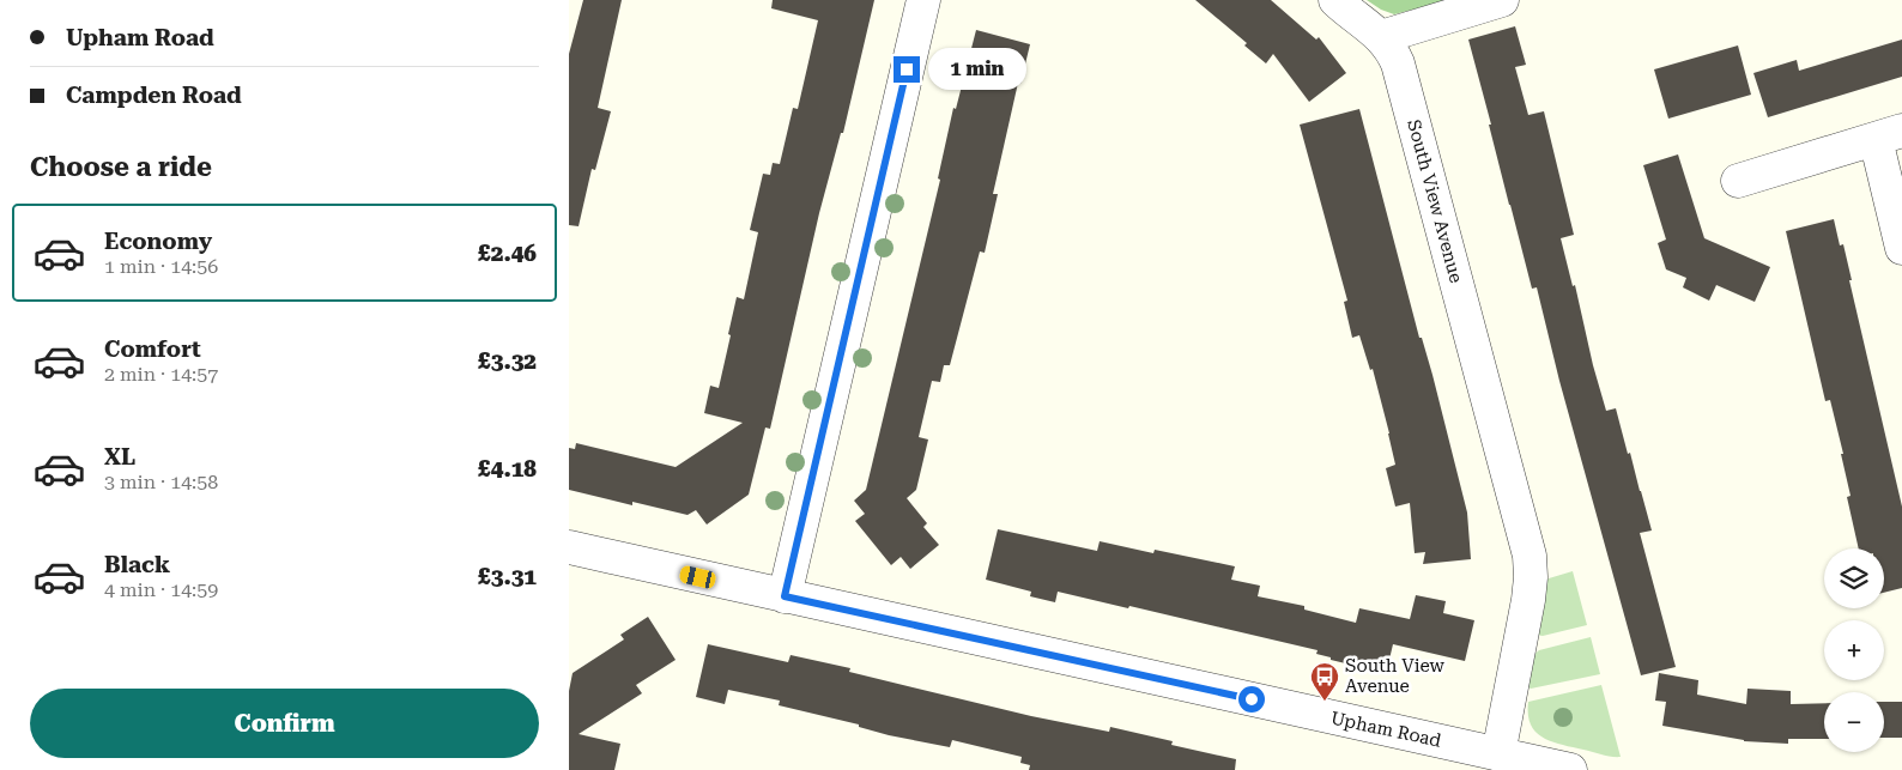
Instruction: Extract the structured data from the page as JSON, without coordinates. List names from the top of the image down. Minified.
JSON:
{"streets":{"street":["South View Avenue","Upham Road"]},"crossings":[["South View Avenue","Upham Road"]],"places":{"bus stop":["South View Avenue"]},"page":{"banner":["Upham Road","Campden Road"],"bubble":"1 min","heading":"Choose a ride","list":[{"name":"Economy","note":"1 min · 14:56","value":"£2.46"},{"name":"Comfort","note":"2 min · 14:57","value":"£3.32"},{"name":"XL","note":"3 min · 14:58","value":"£4.18"},{"name":"Black","note":"4 min · 14:59","value":"£3.31"}],"map_buttons":["+","−"],"buttons":"Confirm"}}
